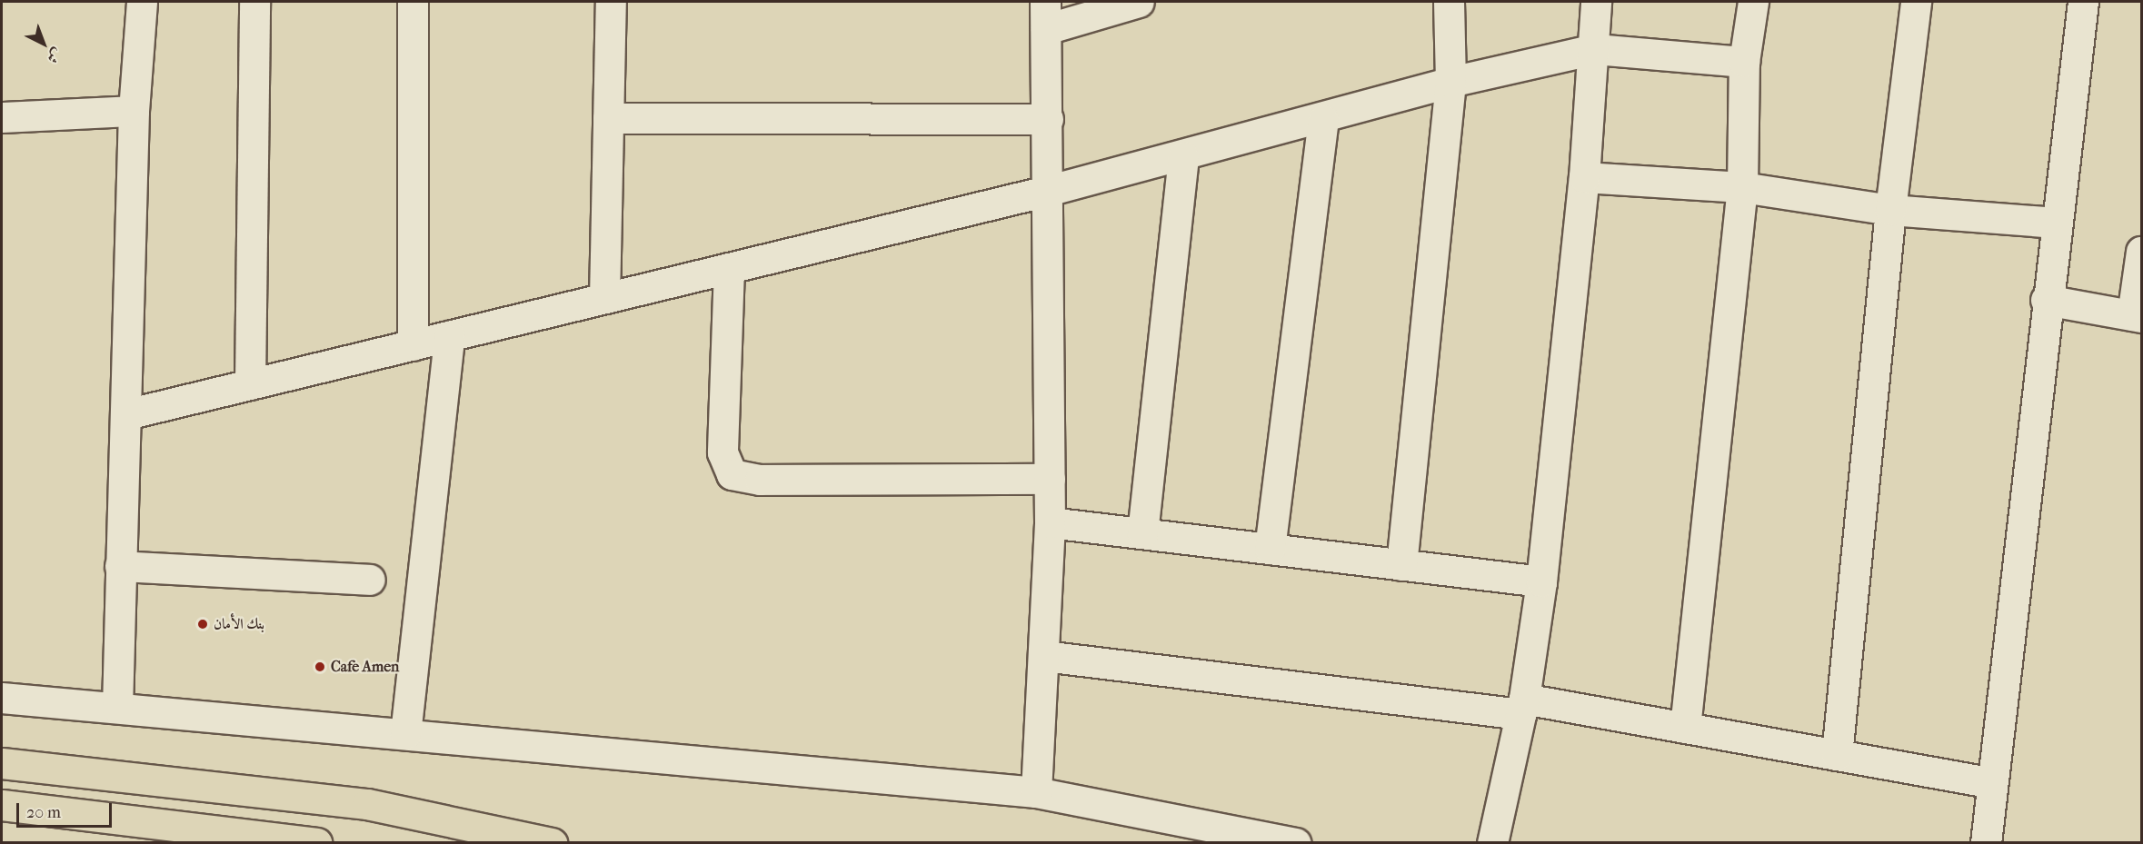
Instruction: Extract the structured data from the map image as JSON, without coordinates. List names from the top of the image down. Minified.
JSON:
{"places":["بنك الأمان","Cafe Amen"],"scale_bar":"20 m","north":"bottom right"}
